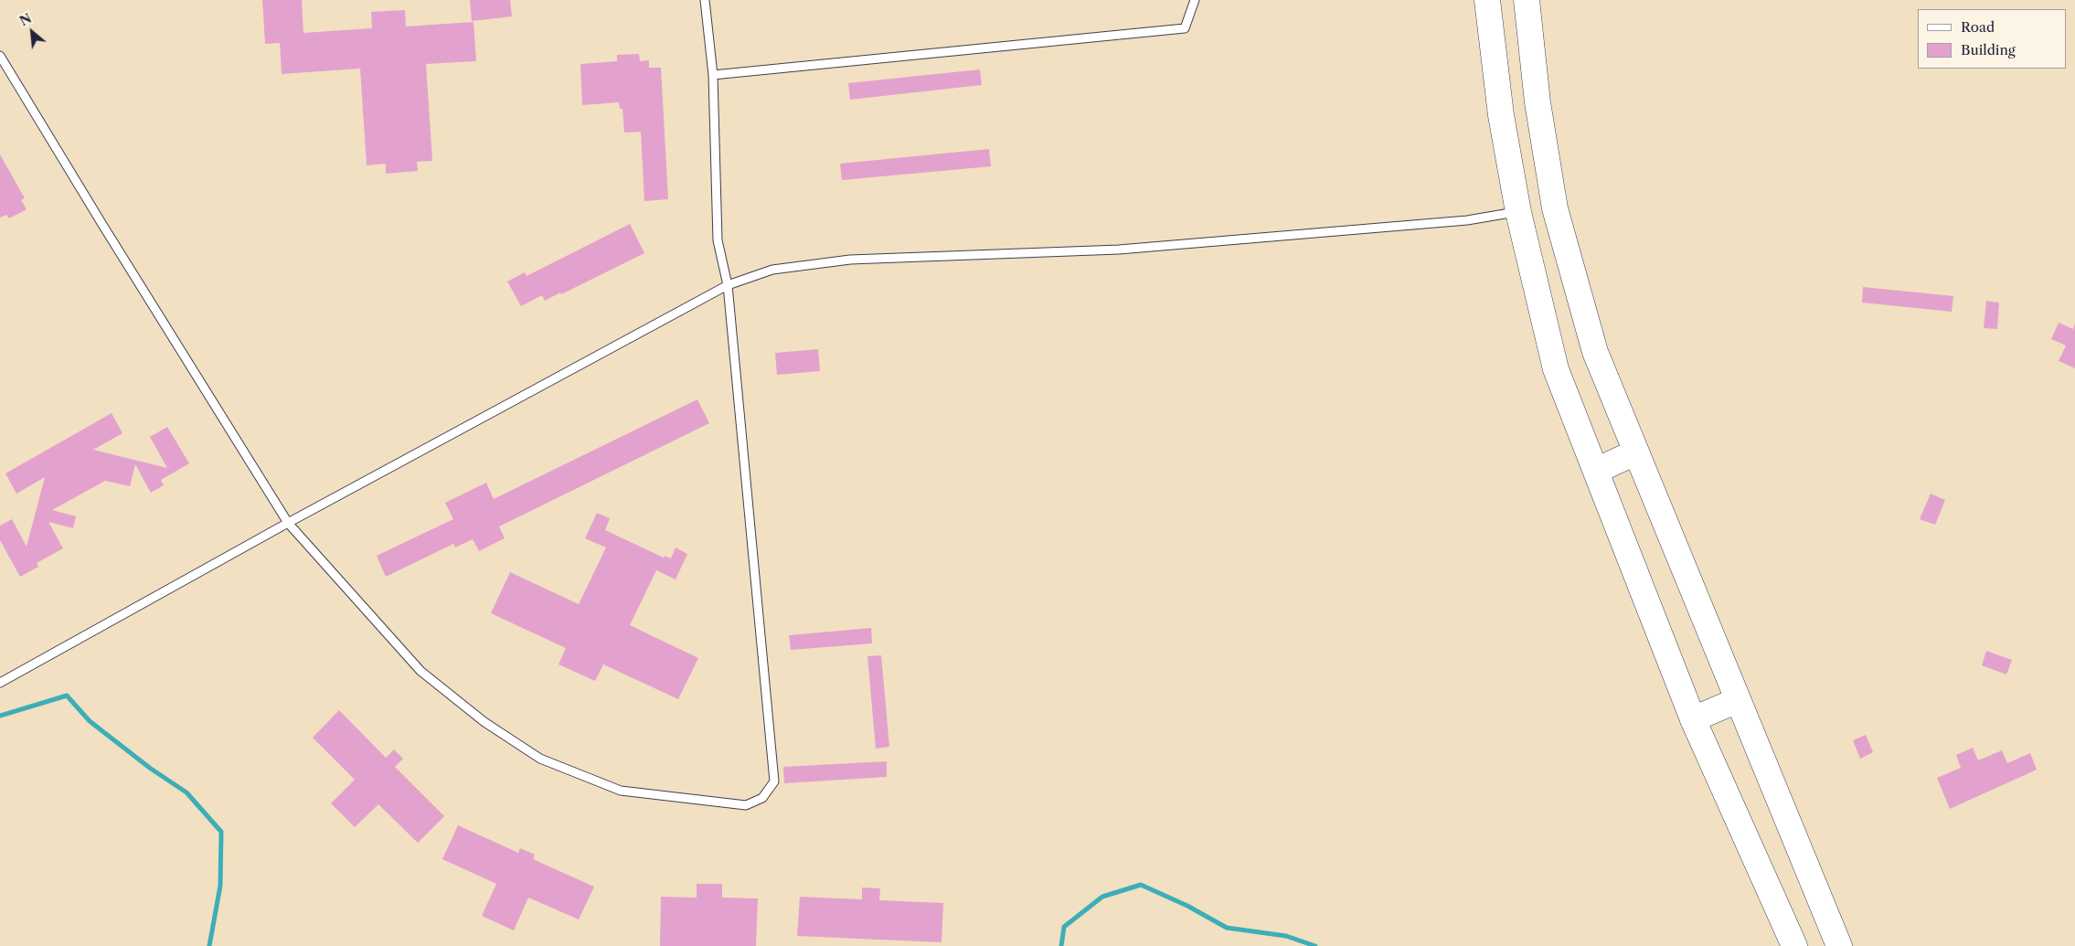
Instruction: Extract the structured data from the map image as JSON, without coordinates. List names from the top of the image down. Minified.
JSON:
{"legend":["Road","Building"],"north":"top left"}
